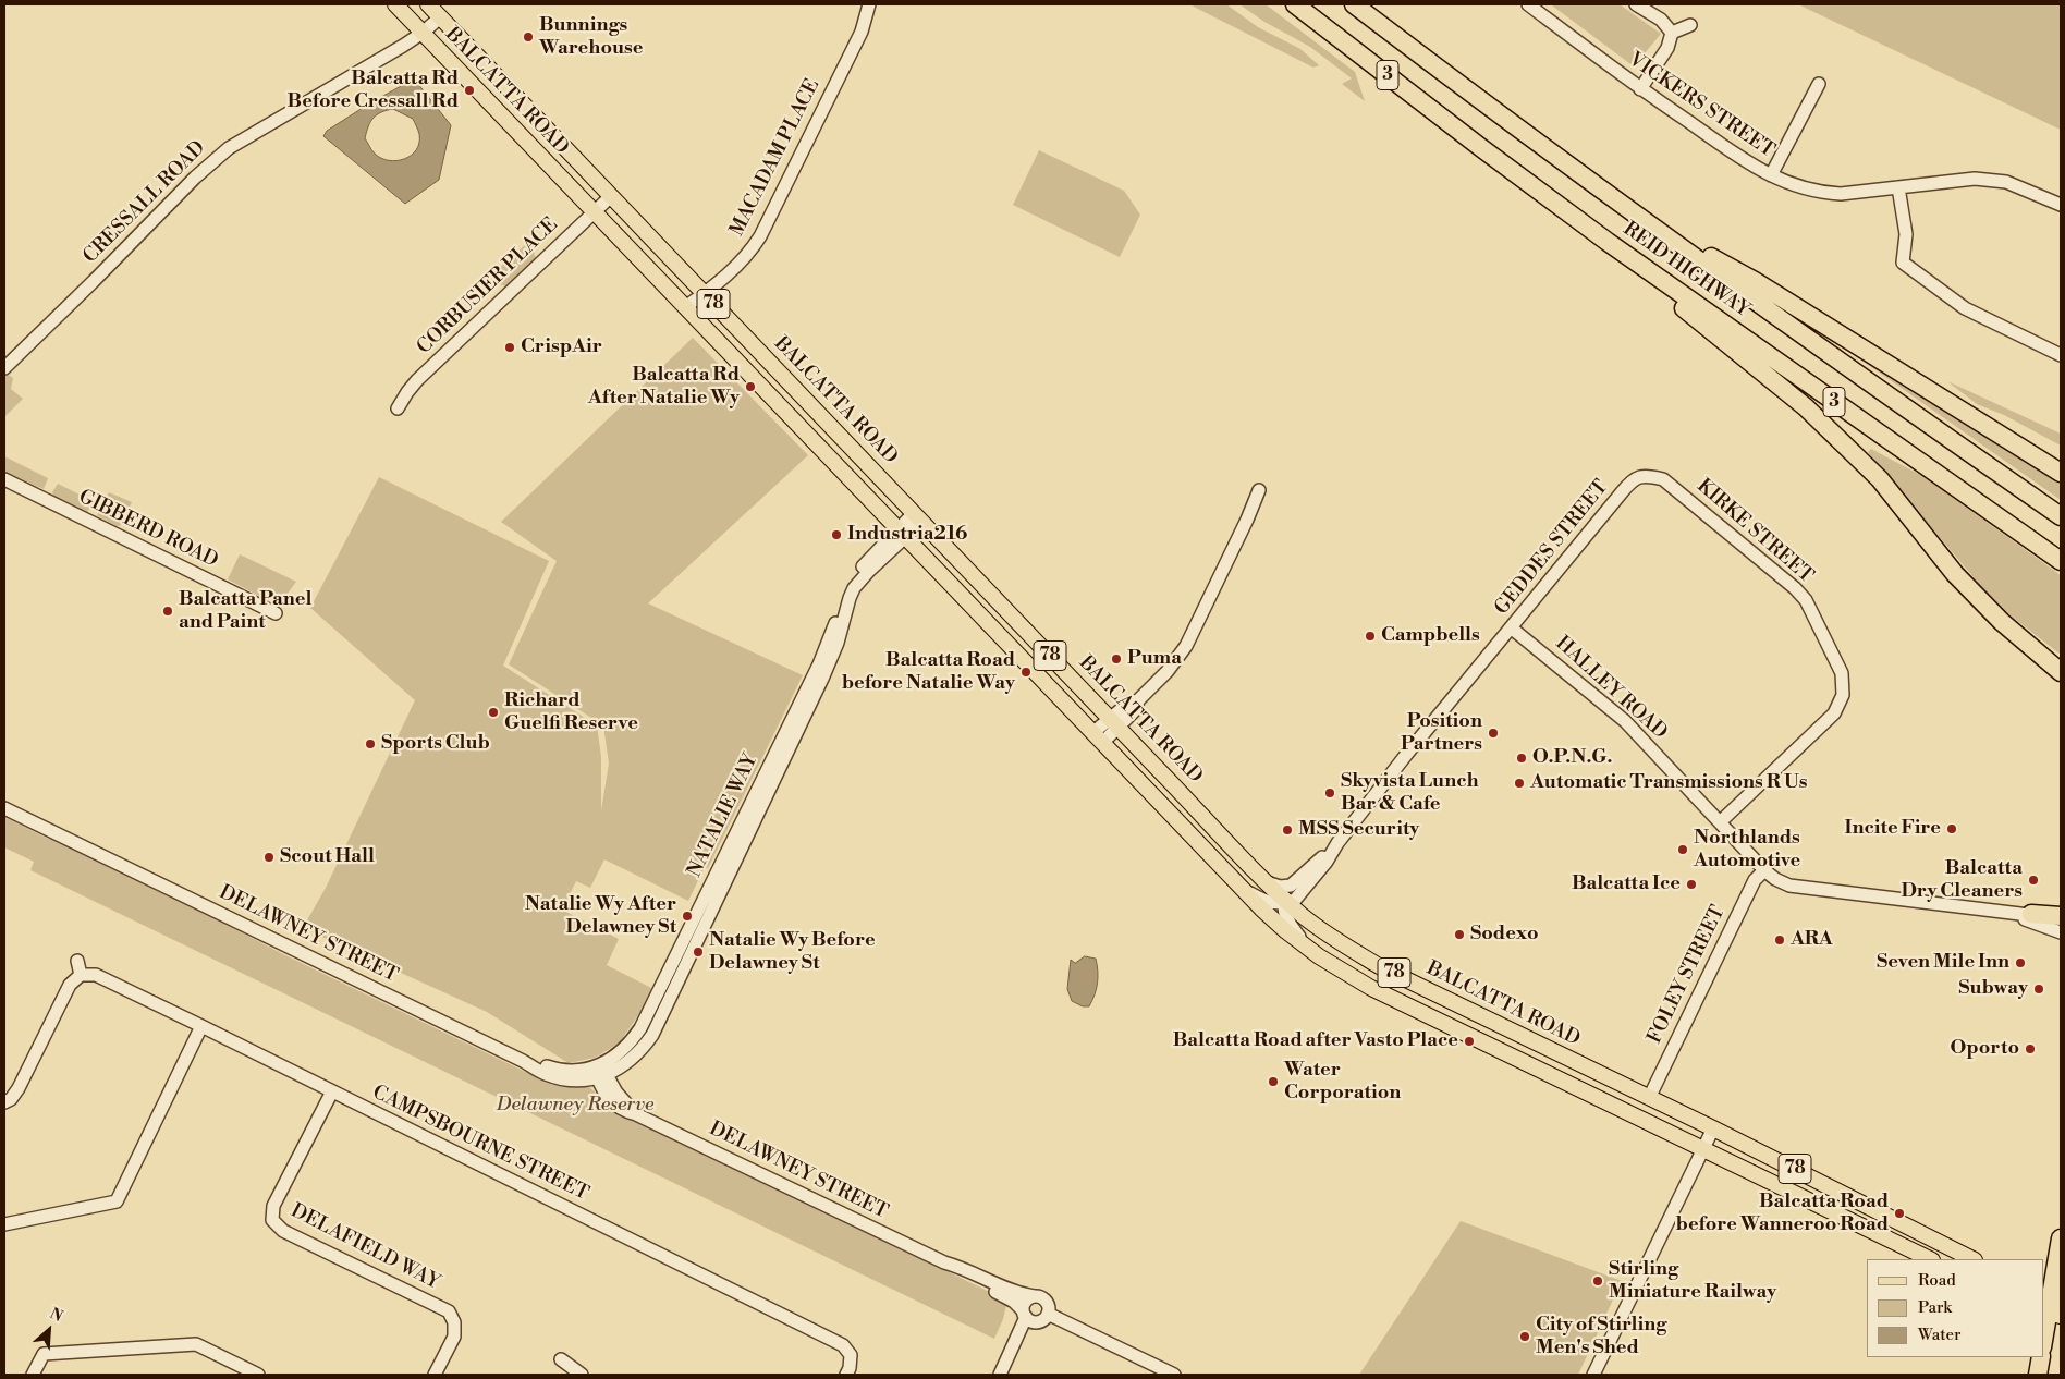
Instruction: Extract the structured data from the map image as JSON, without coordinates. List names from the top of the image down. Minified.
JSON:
{"streets":{"highway":["3","REID HIGHWAY"],"main road":["BALCATTA ROAD","78"],"street":["VICKERS STREET","MACADAM PLACE","CRESSALL ROAD","CORBUSIER PLACE","GIBBERD ROAD","KIRKE STREET","GEDDES STREET","HALLEY ROAD","NATALIE WAY","DELAWNEY STREET","FOLEY STREET","CAMPSBOURNE STREET","DELAFIELD WAY"]},"crossings":[["BALCATTA ROAD","MACADAM PLACE"],["BALCATTA ROAD","CRESSALL ROAD"],["BALCATTA ROAD","CORBUSIER PLACE"],["BALCATTA ROAD","GEDDES STREET"],["BALCATTA ROAD","NATALIE WAY"],["BALCATTA ROAD","FOLEY STREET"],["KIRKE STREET","GEDDES STREET"],["KIRKE STREET","HALLEY ROAD"],["GEDDES STREET","HALLEY ROAD"],["HALLEY ROAD","FOLEY STREET"],["NATALIE WAY","DELAWNEY STREET"],["CAMPSBOURNE STREET","DELAFIELD WAY"]],"parks":["Delawney Reserve"],"places":["Bunnings Warehouse","Balcatta Rd Before Cressall Rd","CrispAir","Balcatta Rd After Natalie Wy","Industria216","Balcatta Panel and Paint","Campbells","Puma","Balcatta Road before Natalie Way","Richard Guelfi Reserve","Position Partners","Sports Club","O.P.N.G.","Automatic Transmissions R Us","Skyvista Lunch Bar & Cafe","Incite Fire","MSS Security","Northlands Automotive","Scout Hall","Balcatta Dry Cleaners","Balcatta Ice","Natalie Wy After Delawney St","Sodexo","ARA","Natalie Wy Before Delawney St","Seven Mile Inn","Subway","Balcatta Road after Vasto Place","Oporto","Water Corporation","Balcatta Road before Wanneroo Road","Stirling Miniature Railway","City of Stirling Men's Shed"],"legend":["Road","Park","Water"],"north":"top right"}
